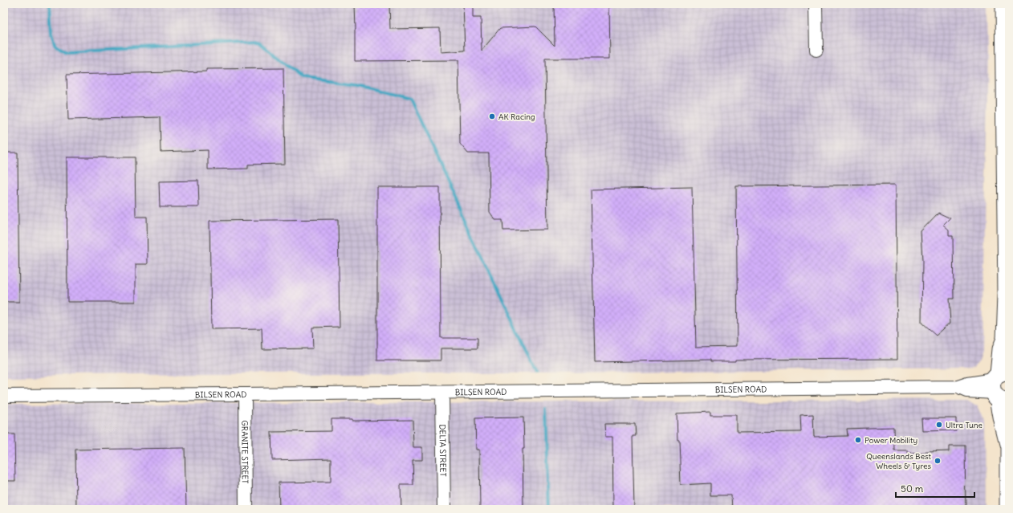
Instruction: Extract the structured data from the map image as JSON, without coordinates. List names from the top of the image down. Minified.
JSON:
{"streets":{"street":["BILSEN ROAD","DELTA STREET","GRANITE STREET"]},"crossings":[["BILSEN ROAD","DELTA STREET"],["BILSEN ROAD","GRANITE STREET"]],"places":["AK Racing","Ultra Tune","Power Mobility","Queenslands Best Wheels & Tyres"],"scale_bar":"50 m"}
